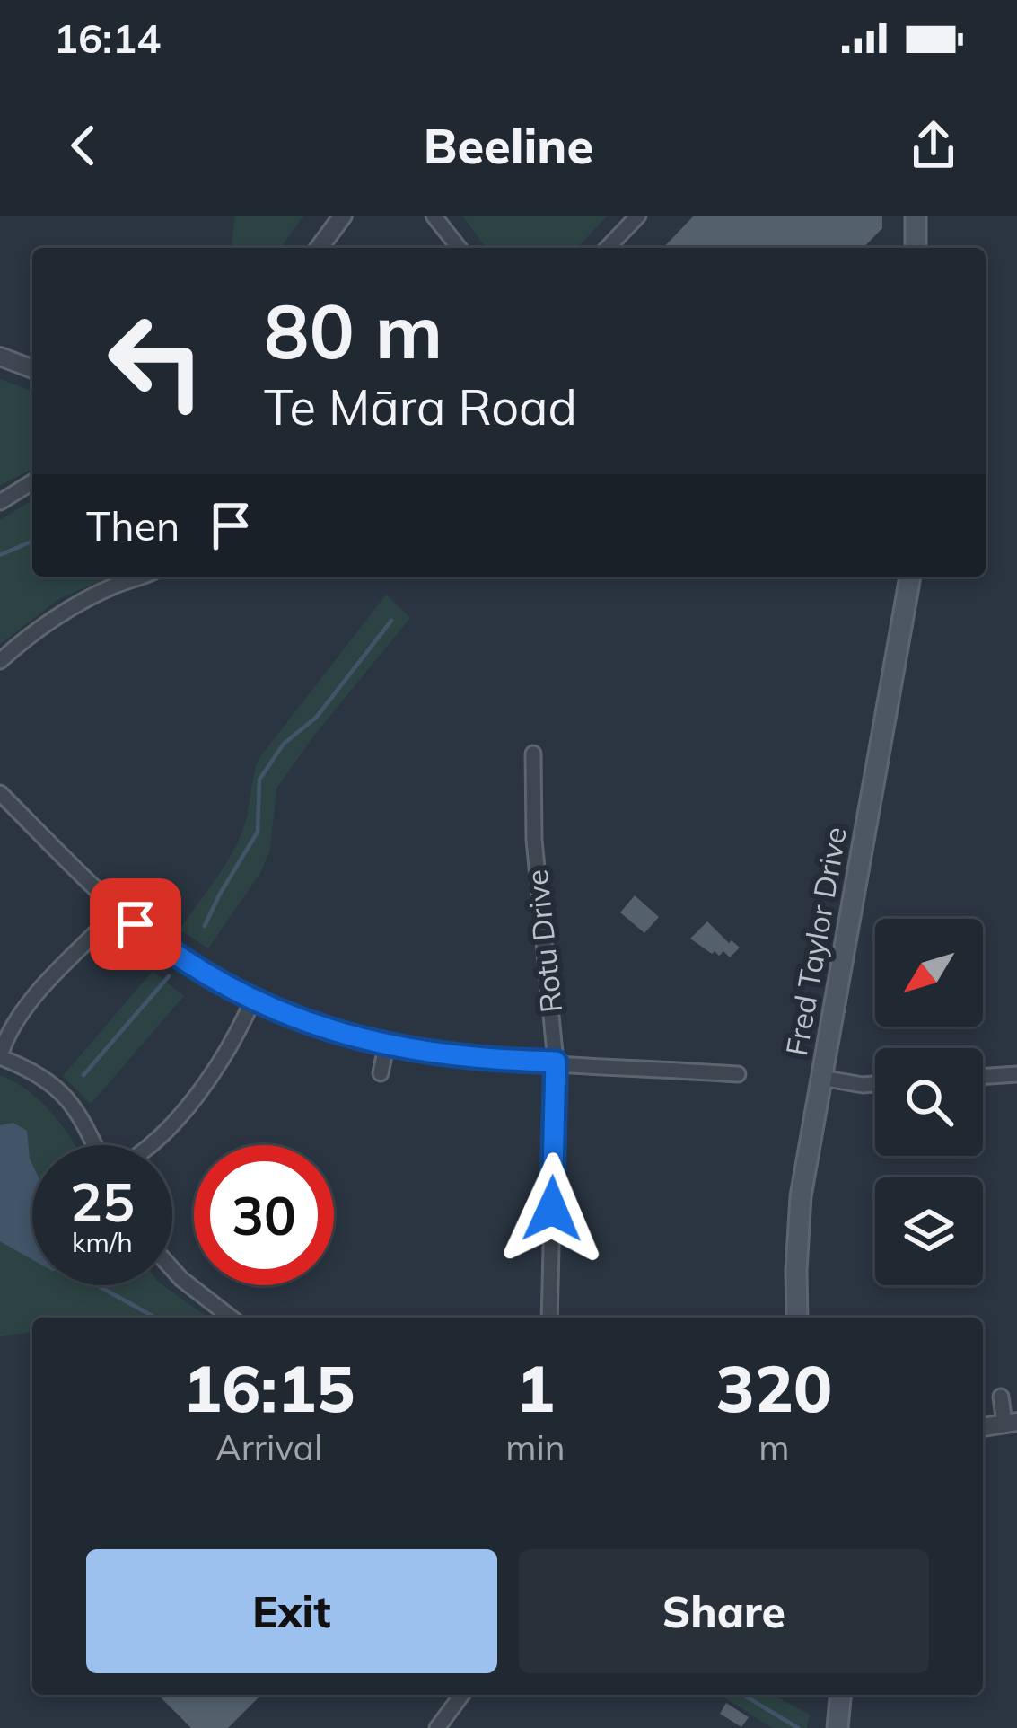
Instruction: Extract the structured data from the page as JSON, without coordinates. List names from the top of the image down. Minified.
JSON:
{"streets":{"main road":["Fred Taylor Drive"],"street":["Rotu Drive"]},"north":"bottom left","page":{"status":"16:14","header":"Beeline","turn":["80 m","Te Māra Road"],"then":"Then","speed":"25 km/h","limit":"30","eta":["16:15","Arrival","1","min","320","m"],"buttons":["Exit","Share"]}}
